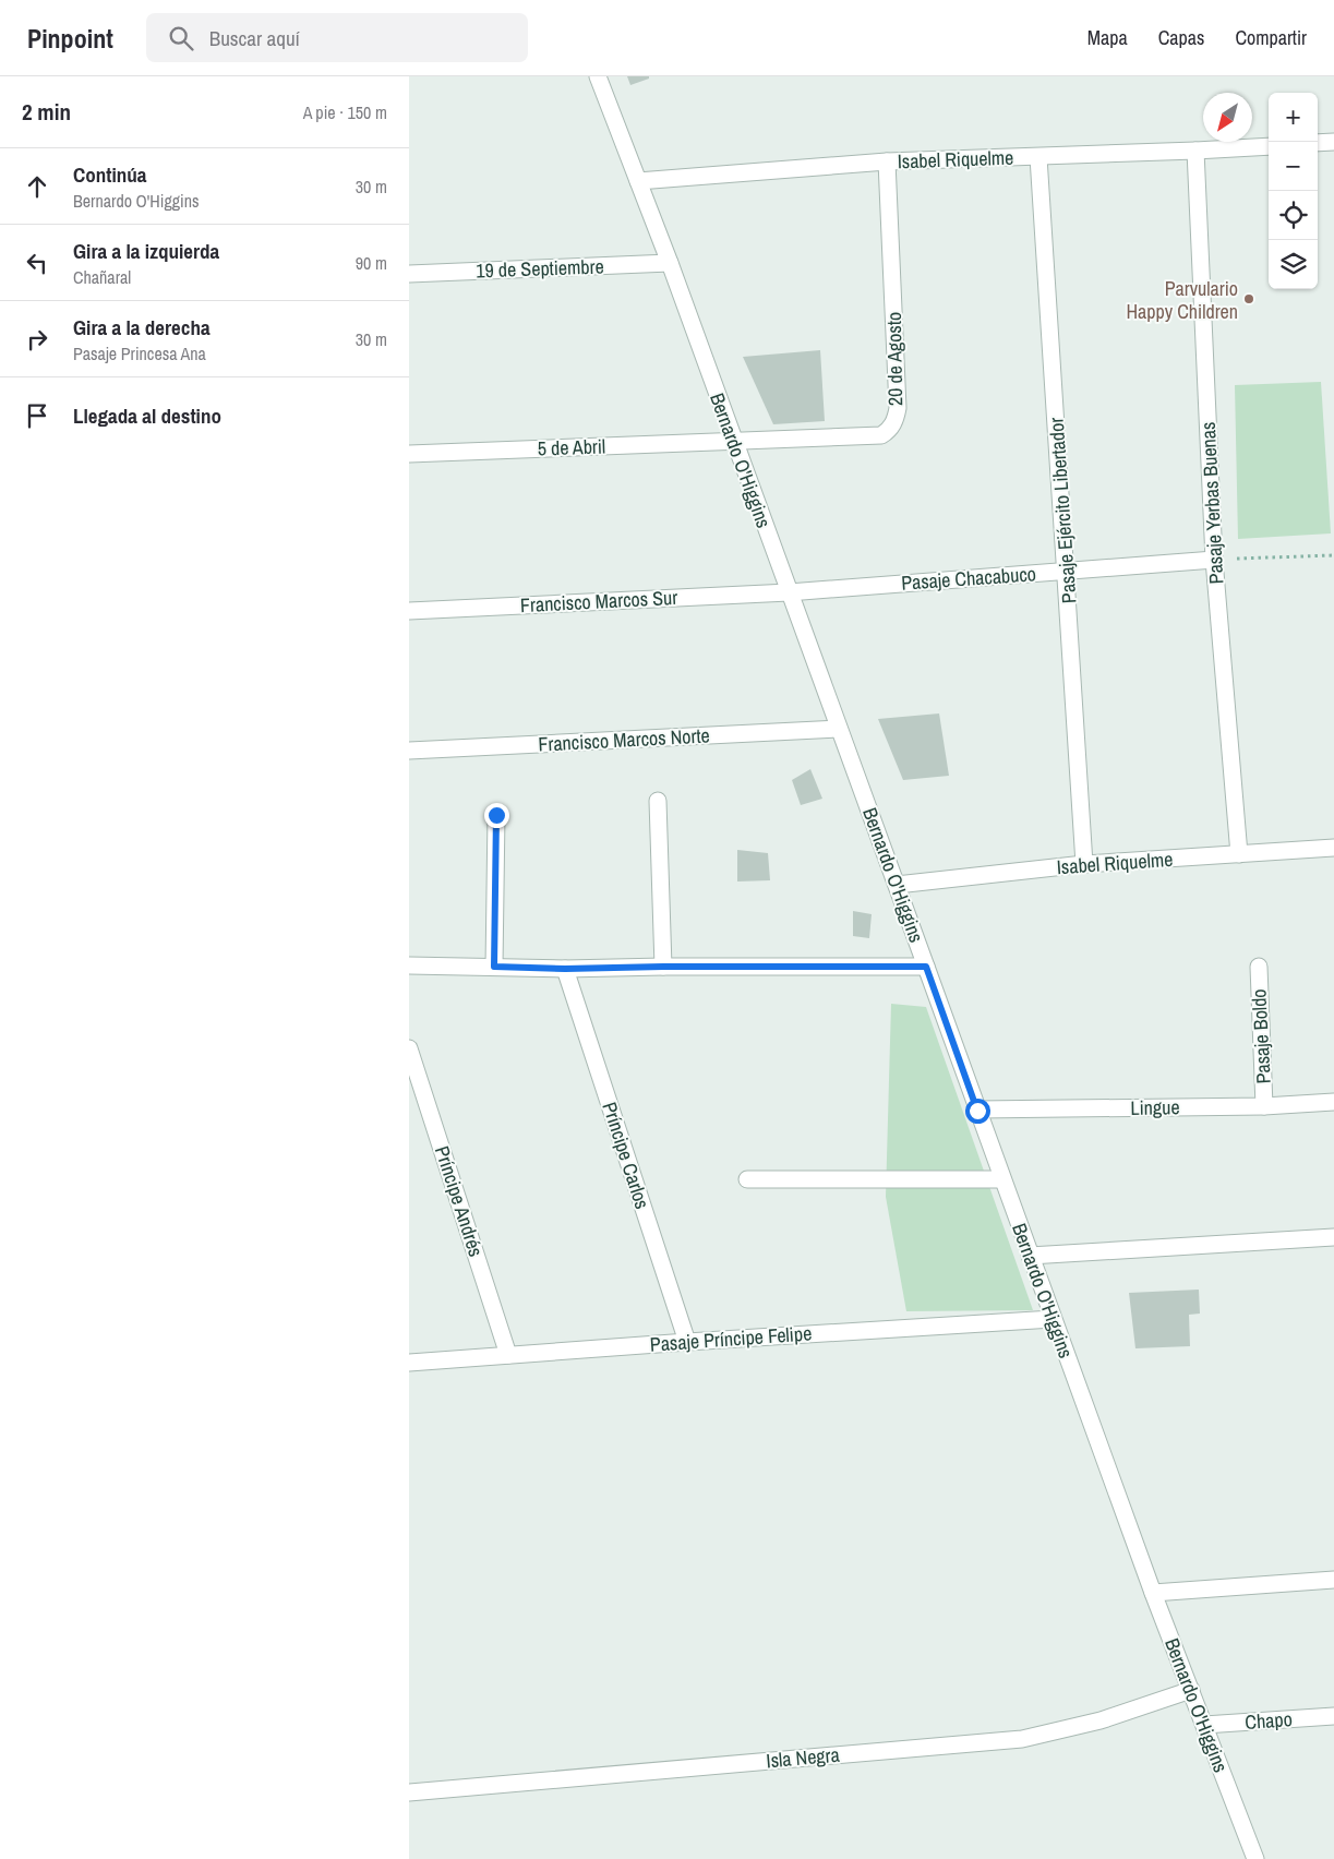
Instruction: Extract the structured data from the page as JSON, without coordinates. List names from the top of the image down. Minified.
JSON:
{"streets":{"street":["Isabel Riquelme","19 de Septiembre","20 de Agosto","5 de Abril","Bernardo O'Higgins","Pasaje Yerbas Buenas","Pasaje Ejército Libertador","Pasaje Chacabuco","Francisco Marcos Sur","Francisco Marcos Norte","Pasaje Boldo","Lingue","Príncipe Carlos","Príncipe Andrés","Pasaje Príncipe Felipe","Chapo","Isla Negra"]},"crossings":[["Isabel Riquelme","20 de Agosto"],["Isabel Riquelme","Bernardo O'Higgins"],["Isabel Riquelme","Pasaje Yerbas Buenas"],["Isabel Riquelme","Pasaje Ejército Libertador"],["19 de Septiembre","Bernardo O'Higgins"],["20 de Agosto","5 de Abril"],["20 de Agosto","Bernardo O'Higgins"],["5 de Abril","Bernardo O'Higgins"],["Bernardo O'Higgins","Pasaje Chacabuco"],["Bernardo O'Higgins","Francisco Marcos Sur"],["Bernardo O'Higgins","Francisco Marcos Norte"],["Bernardo O'Higgins","Lingue"],["Bernardo O'Higgins","Pasaje Príncipe Felipe"],["Bernardo O'Higgins","Chapo"],["Bernardo O'Higgins","Isla Negra"],["Pasaje Yerbas Buenas","Pasaje Chacabuco"],["Pasaje Ejército Libertador","Pasaje Chacabuco"],["Pasaje Chacabuco","Francisco Marcos Sur"],["Pasaje Boldo","Lingue"],["Príncipe Carlos","Pasaje Príncipe Felipe"],["Príncipe Andrés","Pasaje Príncipe Felipe"]],"places":["Parvulario Happy Children"],"north":"bottom left","page":{"header":"Pinpoint","search":"Buscar aquí","nav":["Mapa","Capas","Compartir"],"heading":["2 min","A pie · 150 m"],"map_buttons":["+","−"],"list":[["Continúa","Bernardo O'Higgins","30 m"],["Gira a la izquierda","Chañaral","90 m"],["Gira a la derecha","Pasaje Princesa Ana","30 m"],"Llegada al destino"]}}
